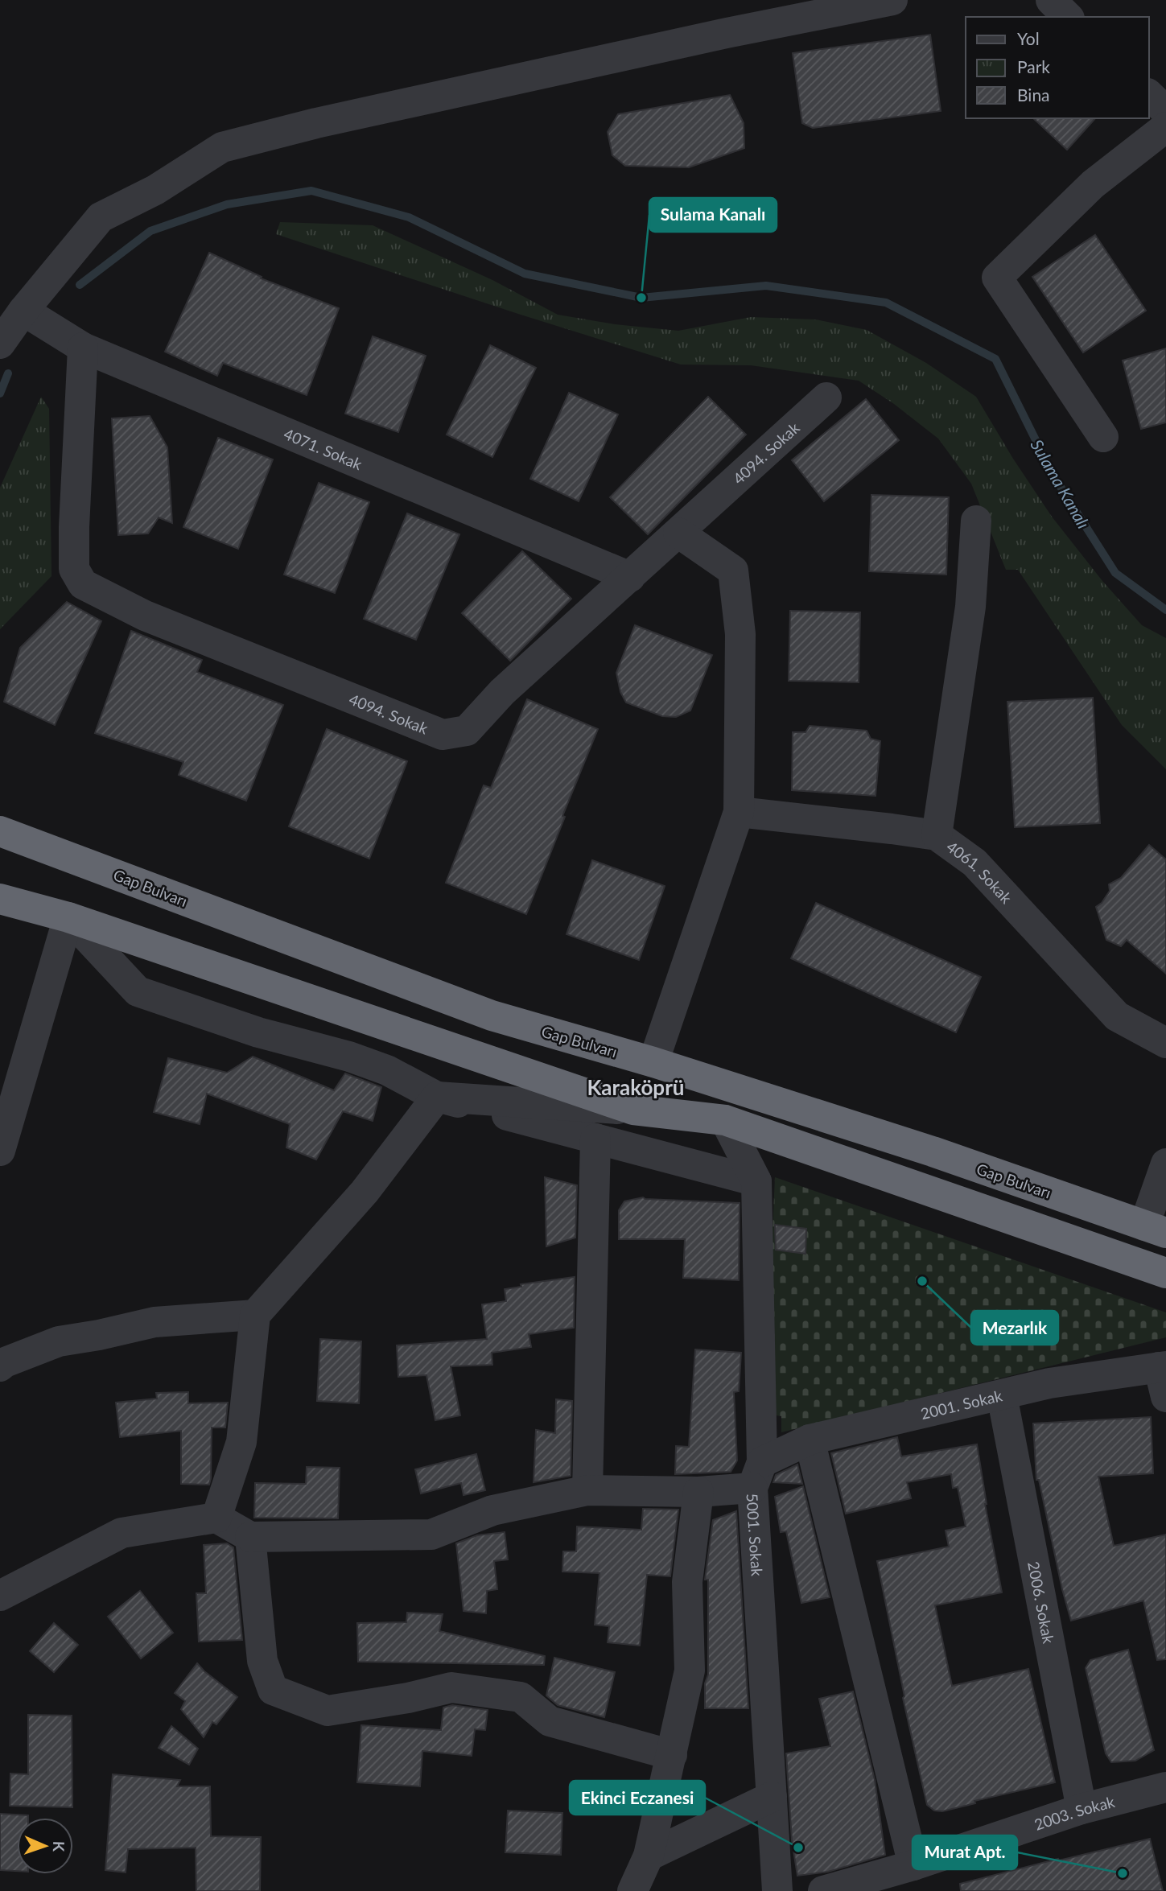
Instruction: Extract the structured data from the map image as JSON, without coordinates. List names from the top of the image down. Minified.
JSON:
{"streets":{"highway":["Gap Bulvarı"],"street":["4071. Sokak","4094. Sokak","4061. Sokak","2001. Sokak","5001. Sokak","2006. Sokak","2003. Sokak"]},"crossings":[["4071. Sokak","4094. Sokak"],["2001. Sokak","5001. Sokak"],["2001. Sokak","2006. Sokak"],["2006. Sokak","2003. Sokak"]],"districts":["Karaköprü"],"water":["Sulama Kanalı"],"places":["Sulama Kanalı","Mezarlık","Ekinci Eczanesi","Murat Apt."],"legend":["Yol","Park","Bina"],"north":"right"}
